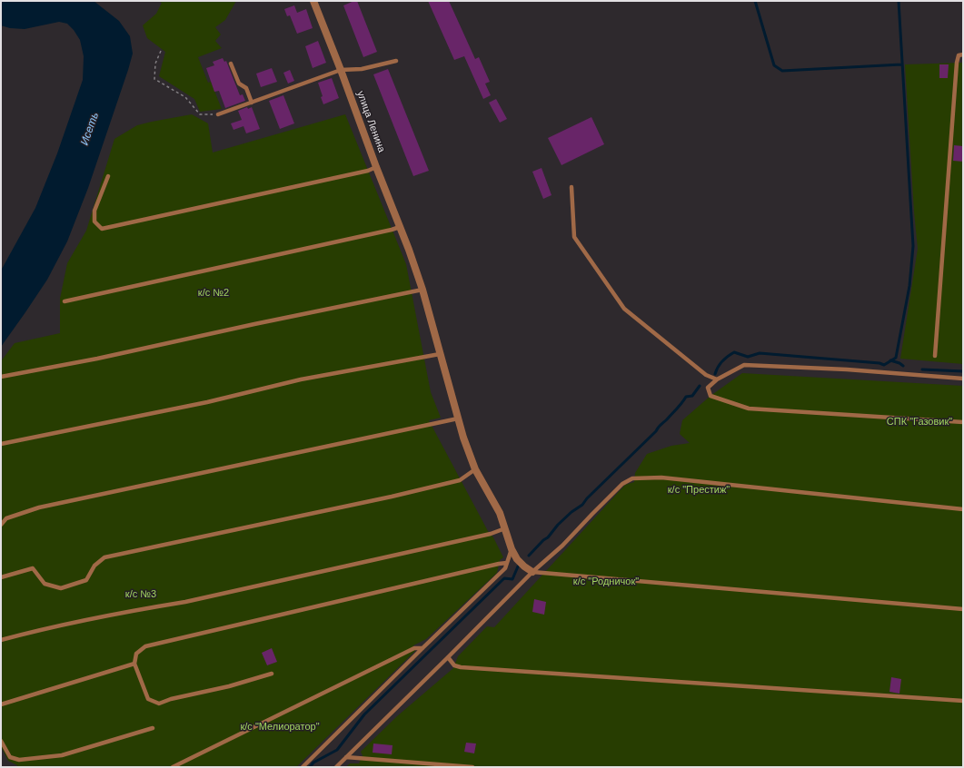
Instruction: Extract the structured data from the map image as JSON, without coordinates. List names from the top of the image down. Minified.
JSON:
{"streets":{"street":["улица Ленина"]},"water":["Исеть"],"parks":["к/с №2","СПК \"Газовик\"","к/с \"Престиж\"","к/с \"Родничок\"","к/с №3","к/с \"Мелиоратор\""]}
